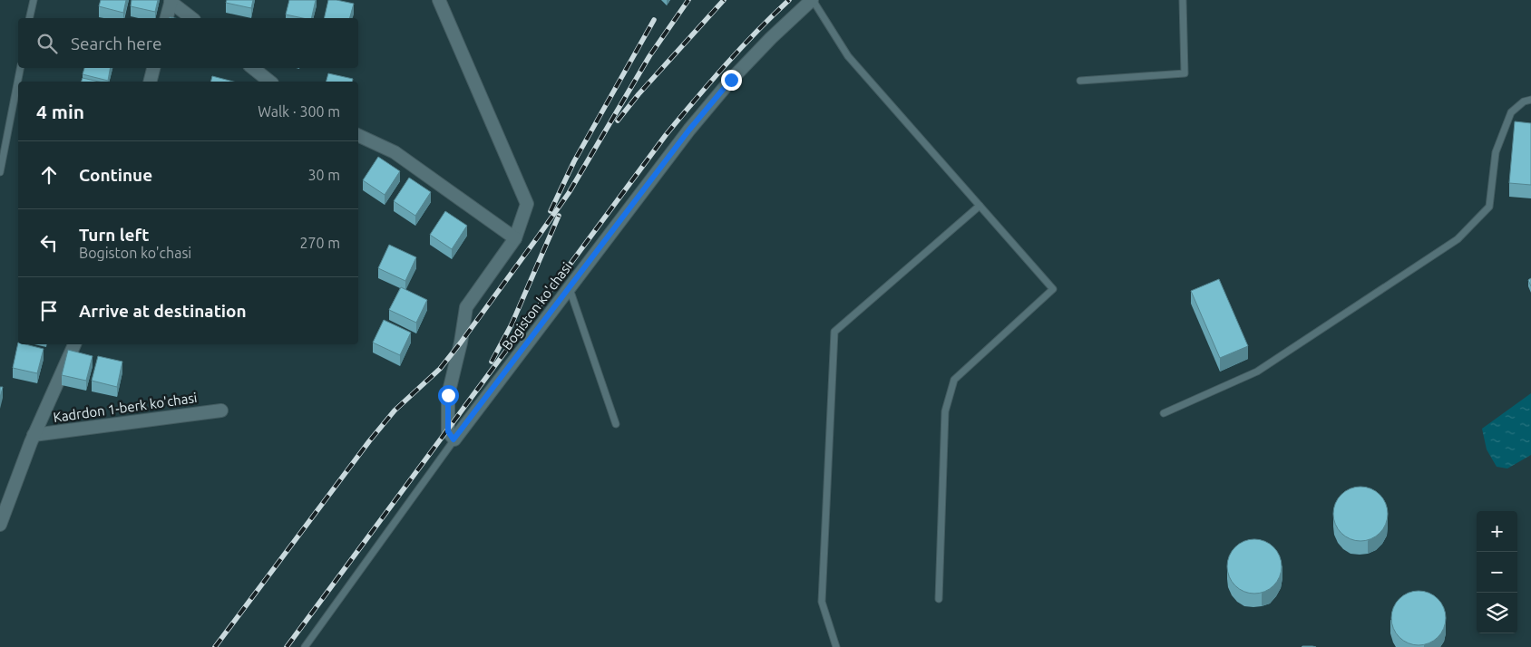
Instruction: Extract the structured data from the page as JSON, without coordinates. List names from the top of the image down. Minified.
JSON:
{"streets":{"street":["Bogiston ko'chasi","Kadrdon 1-berk ko'chasi"]},"page":{"search":"Search here","heading":["4 min","Walk · 300 m"],"list":[["Continue","30 m"],["Turn left","Bogiston ko'chasi","270 m"],"Arrive at destination"],"map_buttons":["+","−"]}}
